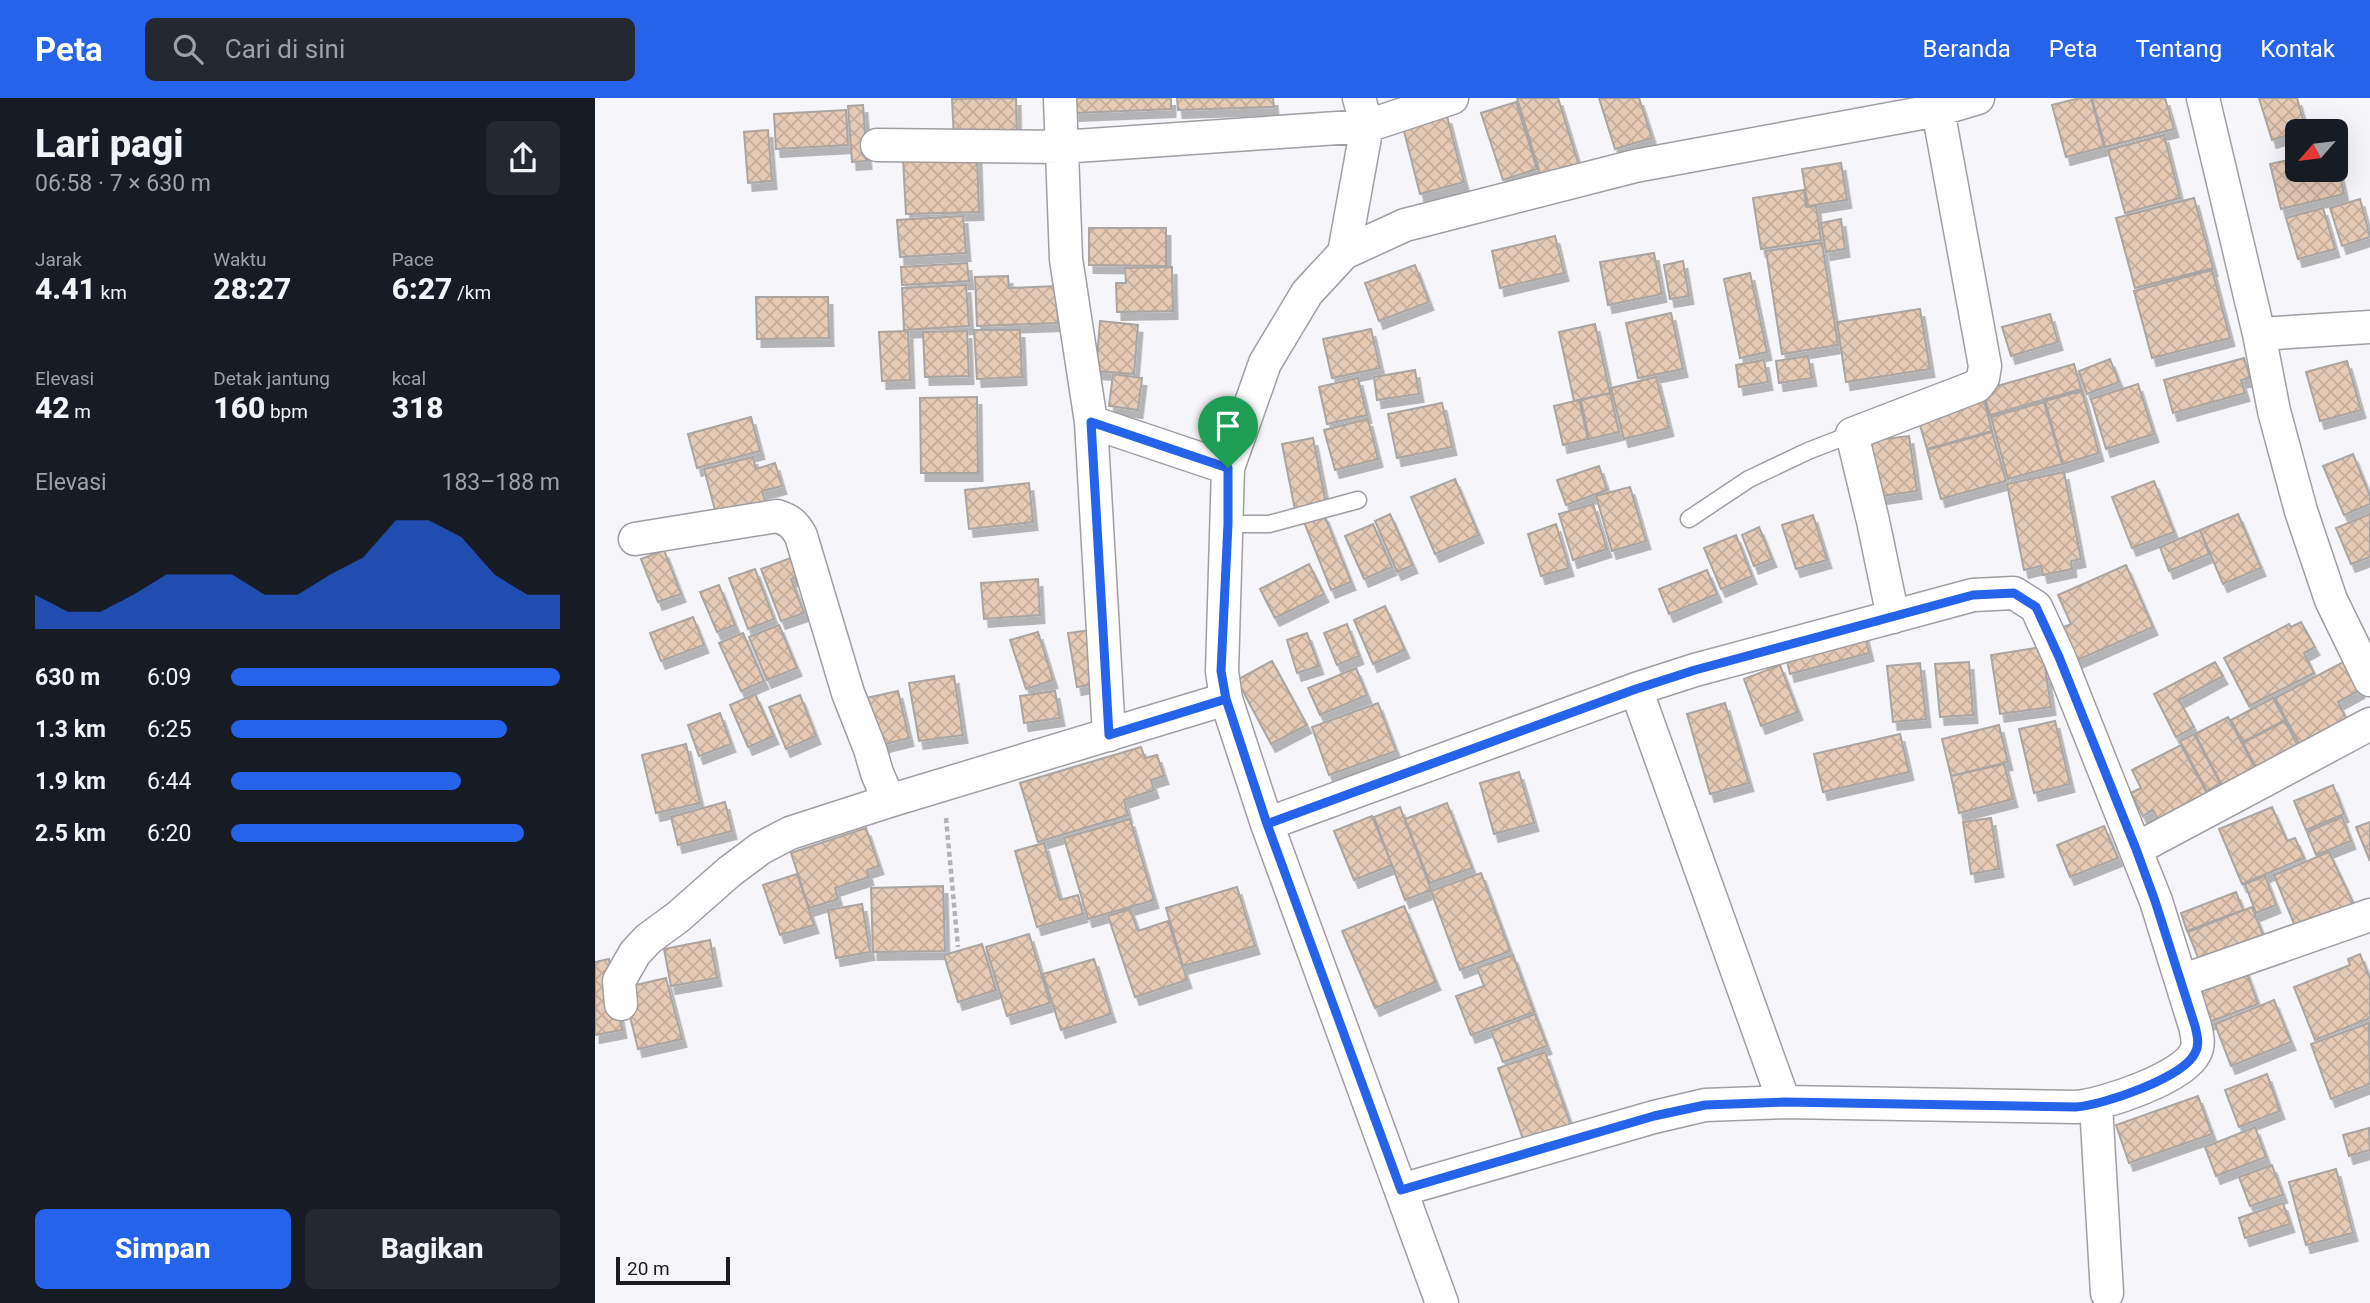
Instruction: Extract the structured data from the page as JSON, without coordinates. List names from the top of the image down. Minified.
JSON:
{"scale_bar":"20 m","north":"bottom left","page":{"header":"Peta","search":"Cari di sini","nav":["Beranda","Peta","Tentang","Kontak"],"heading":["Lari pagi","06:58 · 7 × 630 m"],"stats":[["Jarak","4.41 km"],["Waktu","28:27"],["Pace","6:27 /km"],["Elevasi","42 m"],["Detak jantung","160 bpm"],["kcal","318"]],"chart":["Elevasi","183–188 m"],"list":[{"name":"630 m","note":"6:09"},{"name":"1.3 km","note":"6:25"},{"name":"1.9 km","note":"6:44"},{"name":"2.5 km","note":"6:20"}],"buttons":["Simpan","Bagikan"],"scale":"20 m"}}
